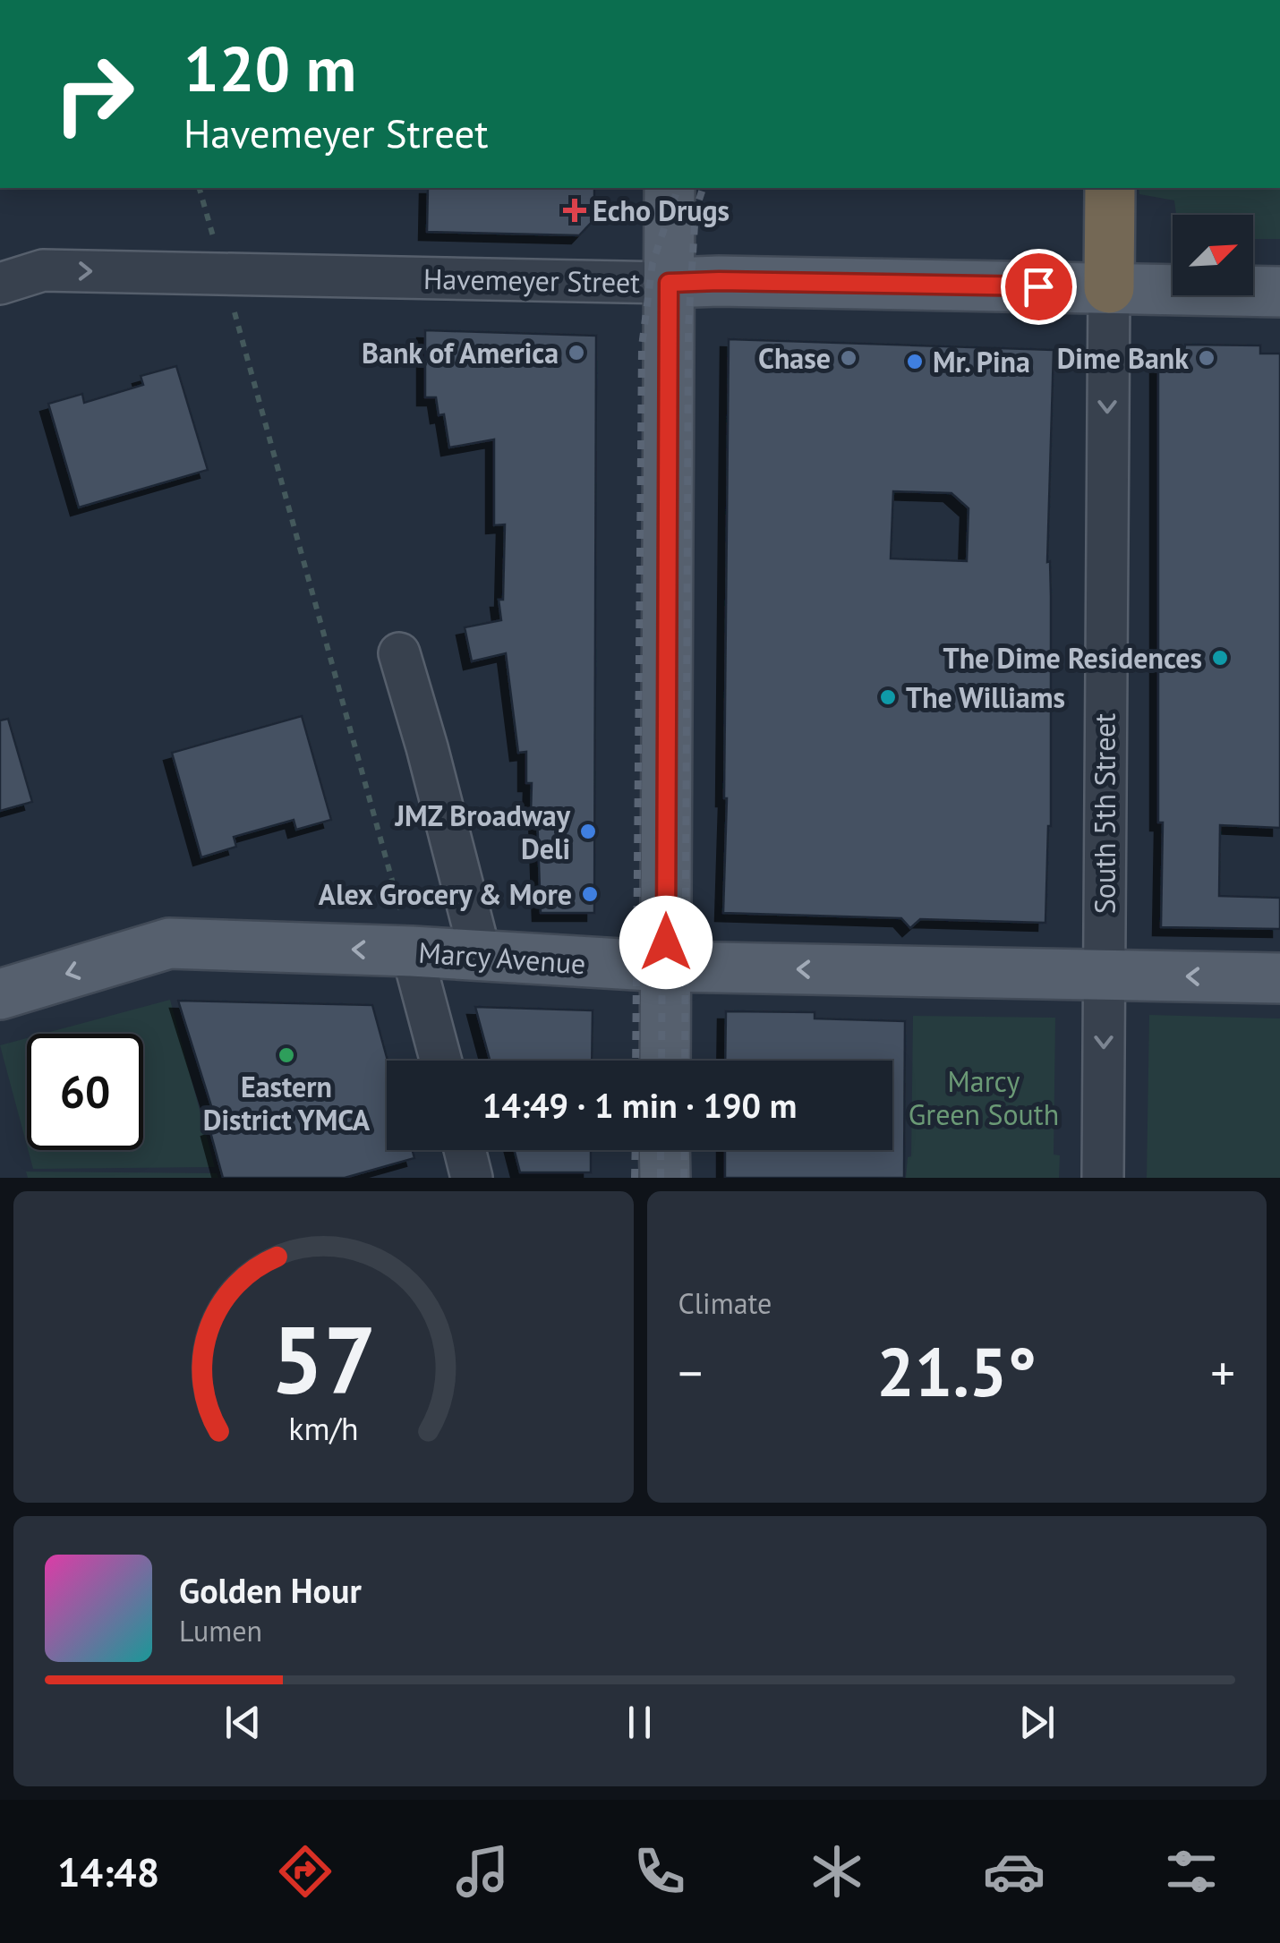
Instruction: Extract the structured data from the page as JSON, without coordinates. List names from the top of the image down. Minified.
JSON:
{"streets":{"main road":["Havemeyer Street","Marcy Avenue"],"street":["South 5th Street"]},"crossings":[["Havemeyer Street","South 5th Street"],["South 5th Street","Marcy Avenue"]],"one_way":["Havemeyer Street","South 5th Street","Marcy Avenue"],"parks":["Marcy Green South"],"places":{"health":["Echo Drugs"],"other":["Bank of America","Chase","Dime Bank","Mr. Pina","The Dime Residences","The Williams","JMZ Broadway Deli","Alex Grocery & More","Eastern District YMCA"]},"north":"top right","page":{"turn":["120 m","Havemeyer Street"],"limit":"60","trip":"14:49 · 1 min · 190 m","tile":"Climate","heat":["−","21.5°","+"],"song":["Golden Hour","Lumen"],"tabs":"14:48","gauge":["57","km/h"]}}
